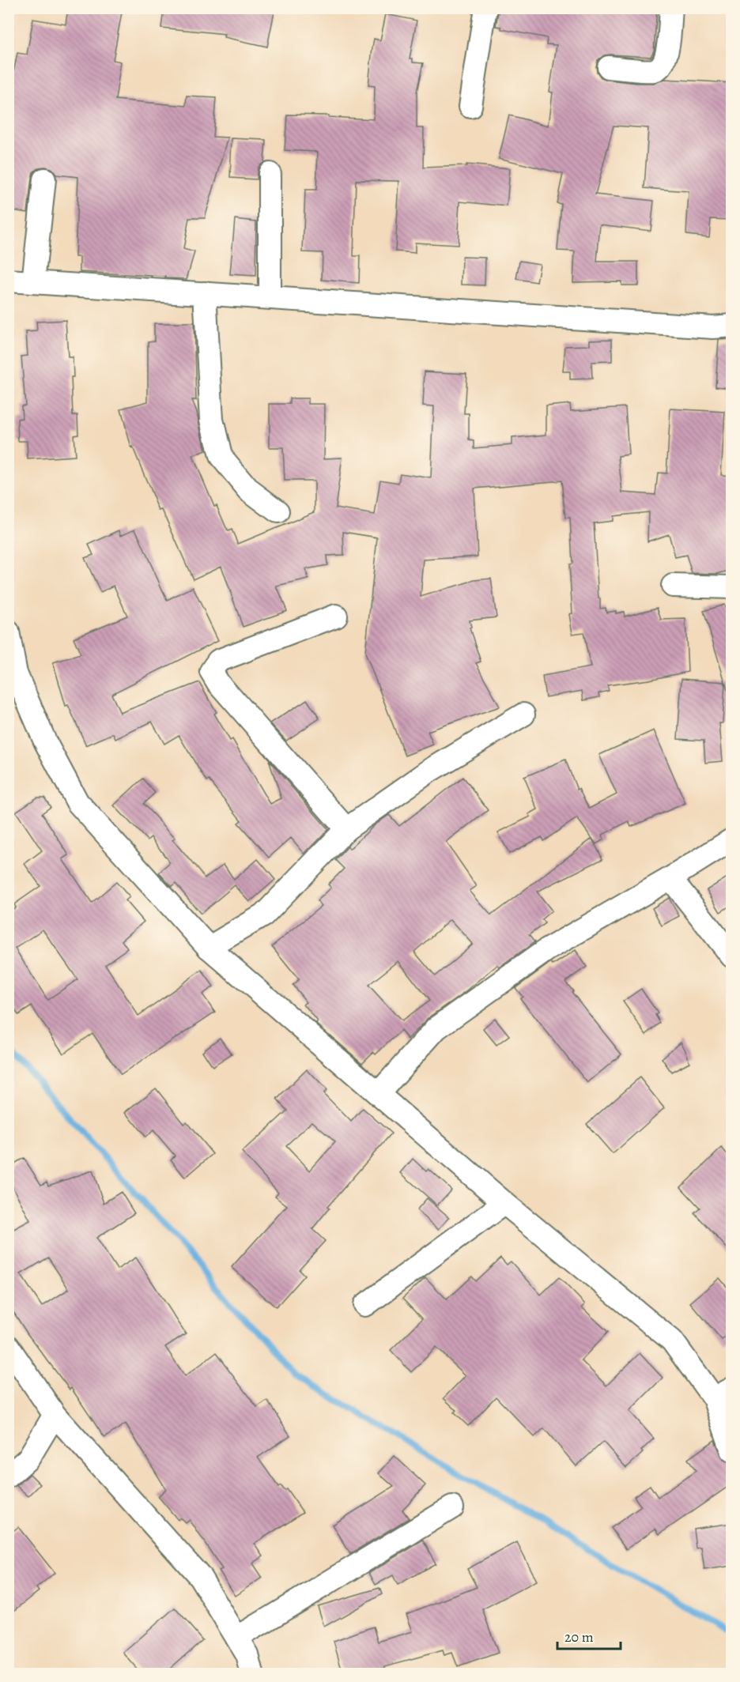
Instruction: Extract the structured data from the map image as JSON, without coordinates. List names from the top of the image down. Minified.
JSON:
{"scale_bar":"20 m"}
